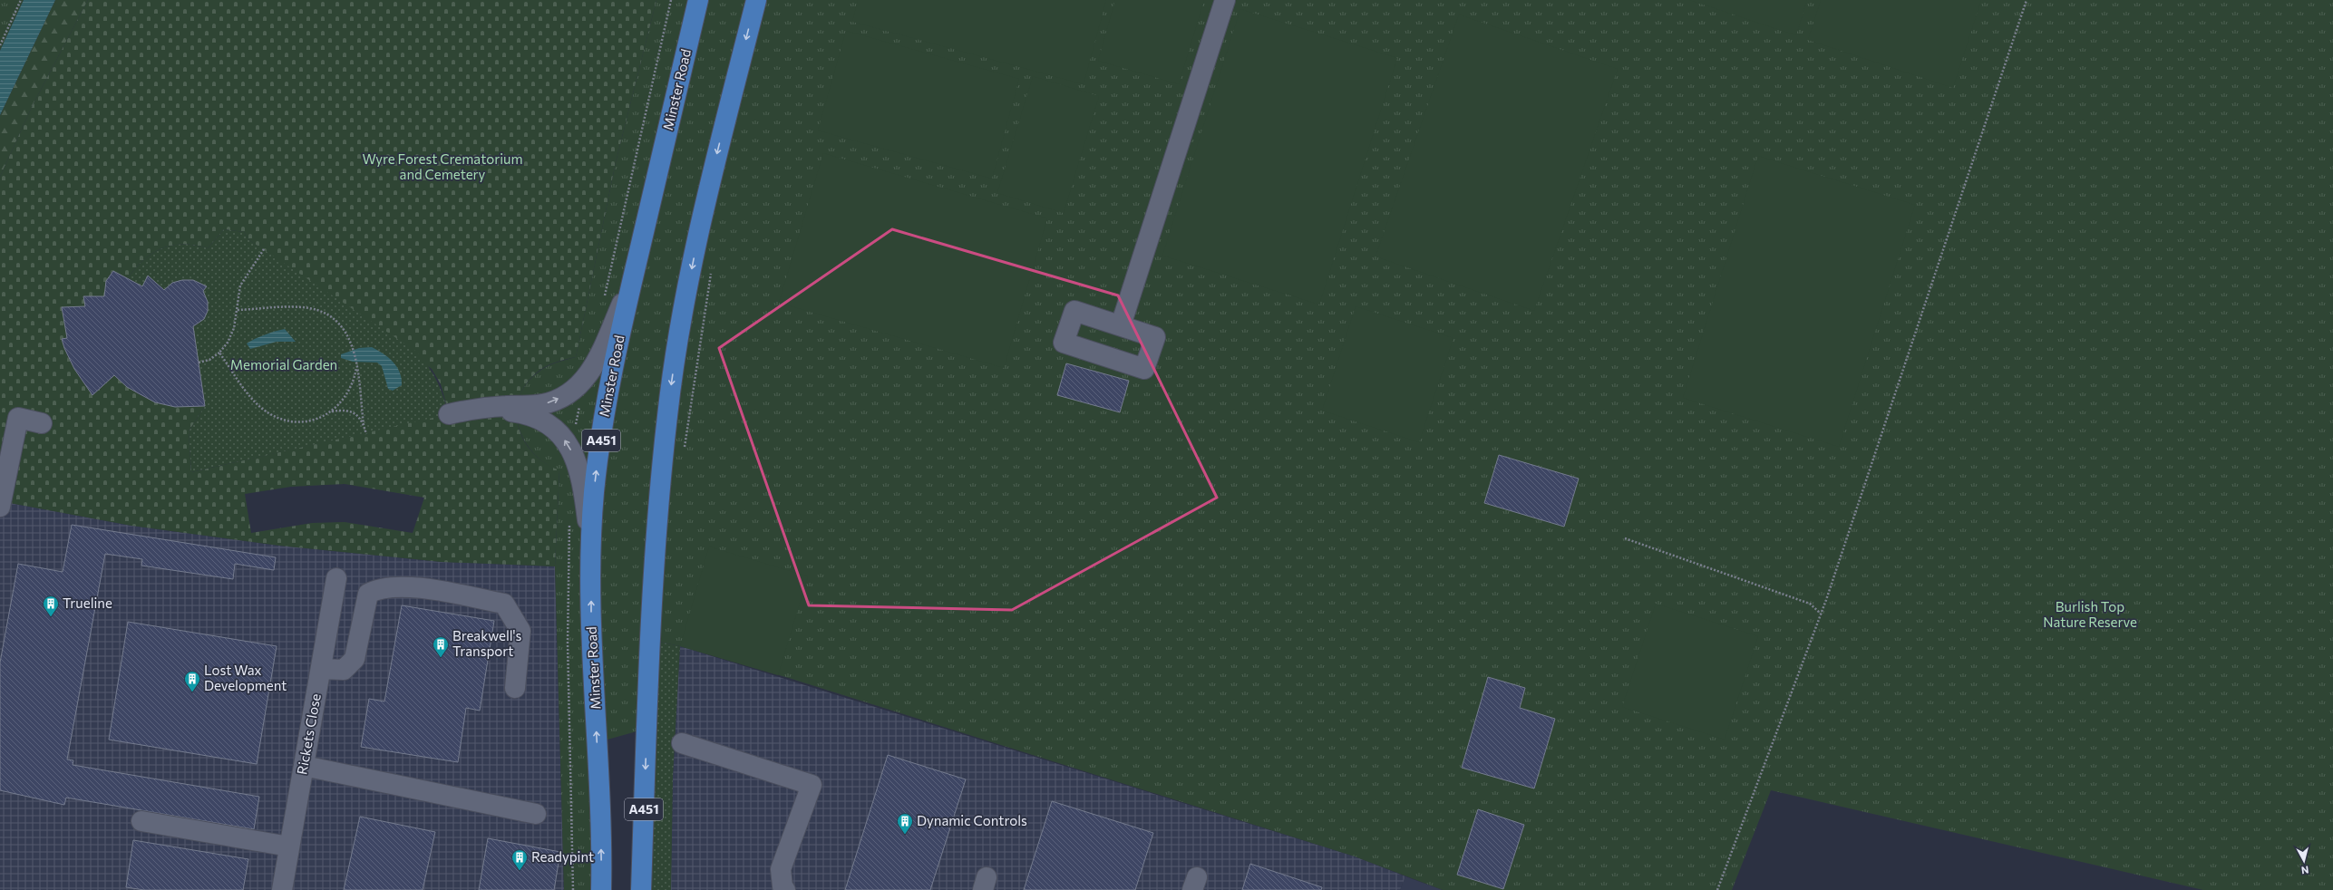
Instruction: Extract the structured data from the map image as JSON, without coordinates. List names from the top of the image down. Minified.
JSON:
{"streets":{"main road":["Minster Road","A451"],"lane":["Rickets Close"]},"parks":["Wyre Forest Crematorium and Cemetery","Memorial Garden","Burlish Top Nature Reserve"],"places":{"building":["Trueline","Breakwell's Transport","Lost Wax Development","Dynamic Controls","Readypint"]},"north":"bottom"}
